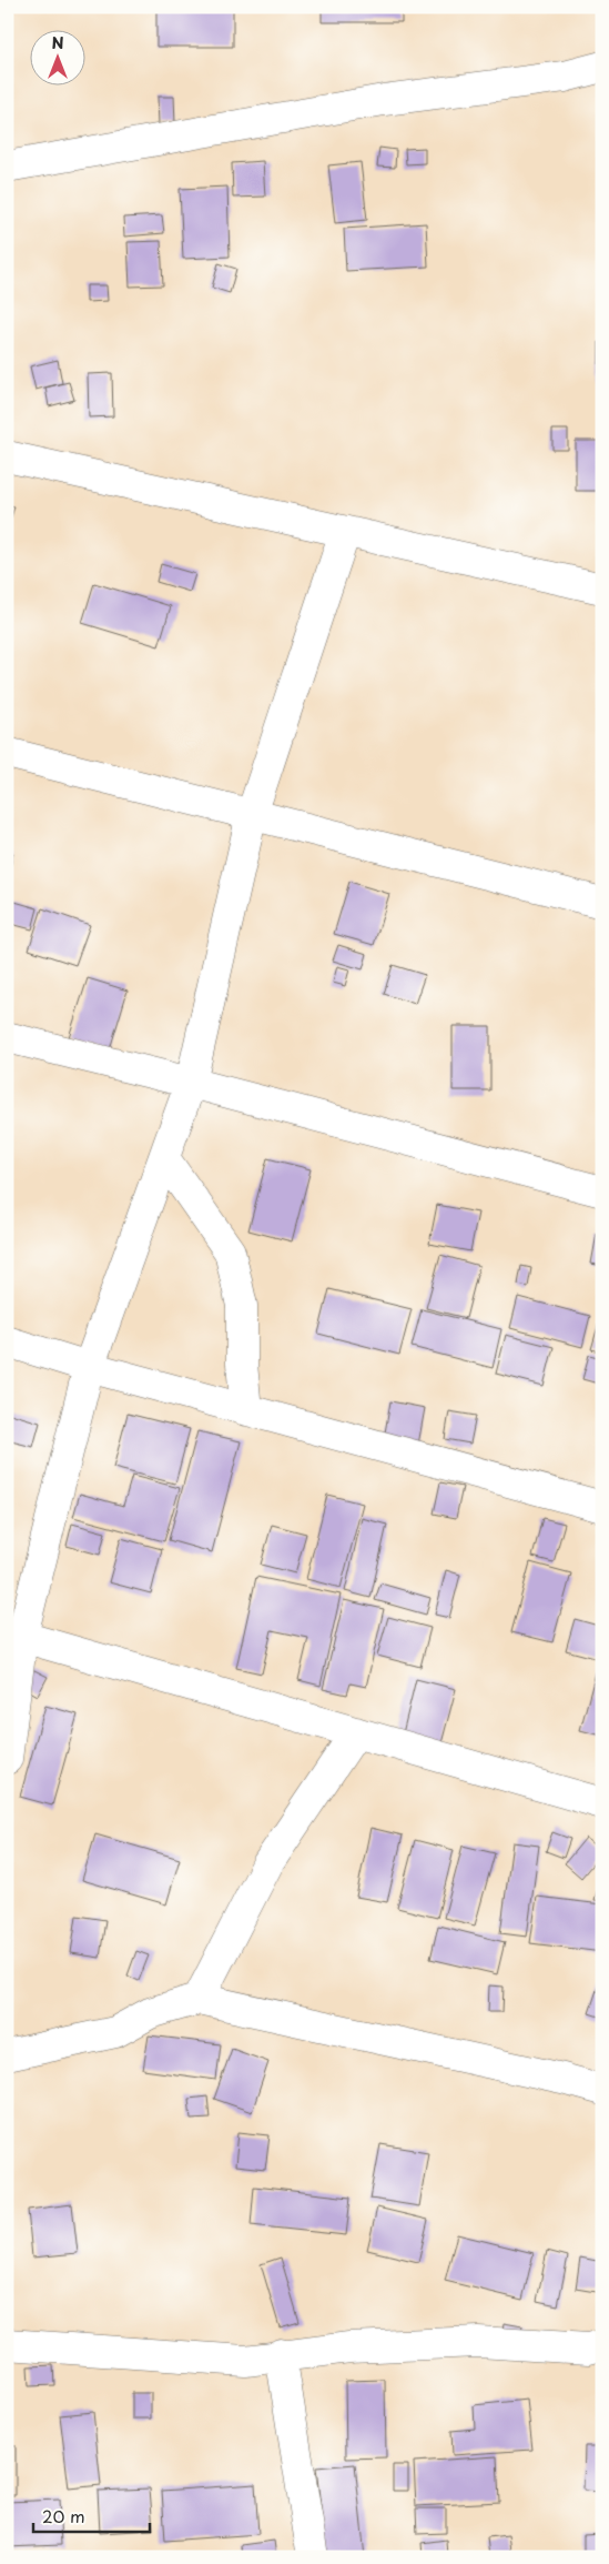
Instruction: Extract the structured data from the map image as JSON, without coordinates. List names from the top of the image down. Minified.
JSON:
{"scale_bar":"20 m","north":"top"}
